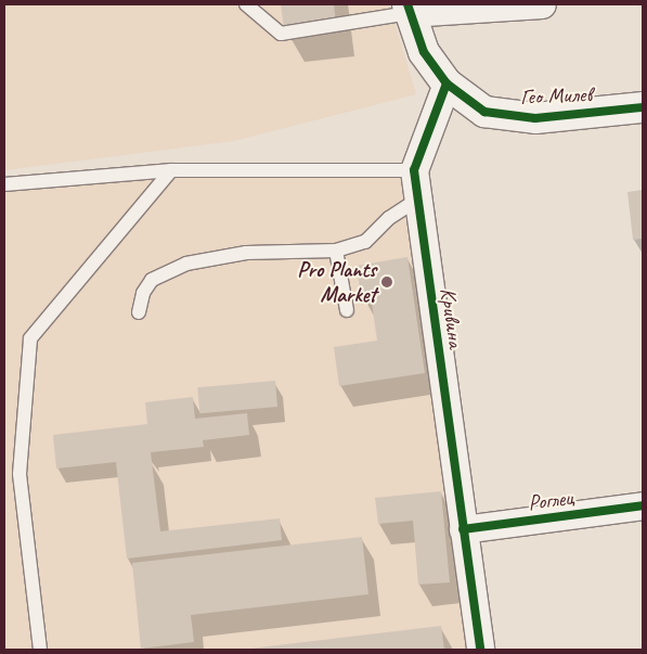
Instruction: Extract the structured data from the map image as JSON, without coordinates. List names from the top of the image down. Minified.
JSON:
{"streets":{"street":["Гео Милев","Кривина","Роглец"]},"crossings":[["Гео Милев","Кривина"],["Кривина","Роглец"]],"places":["Pro Plants Market"]}
